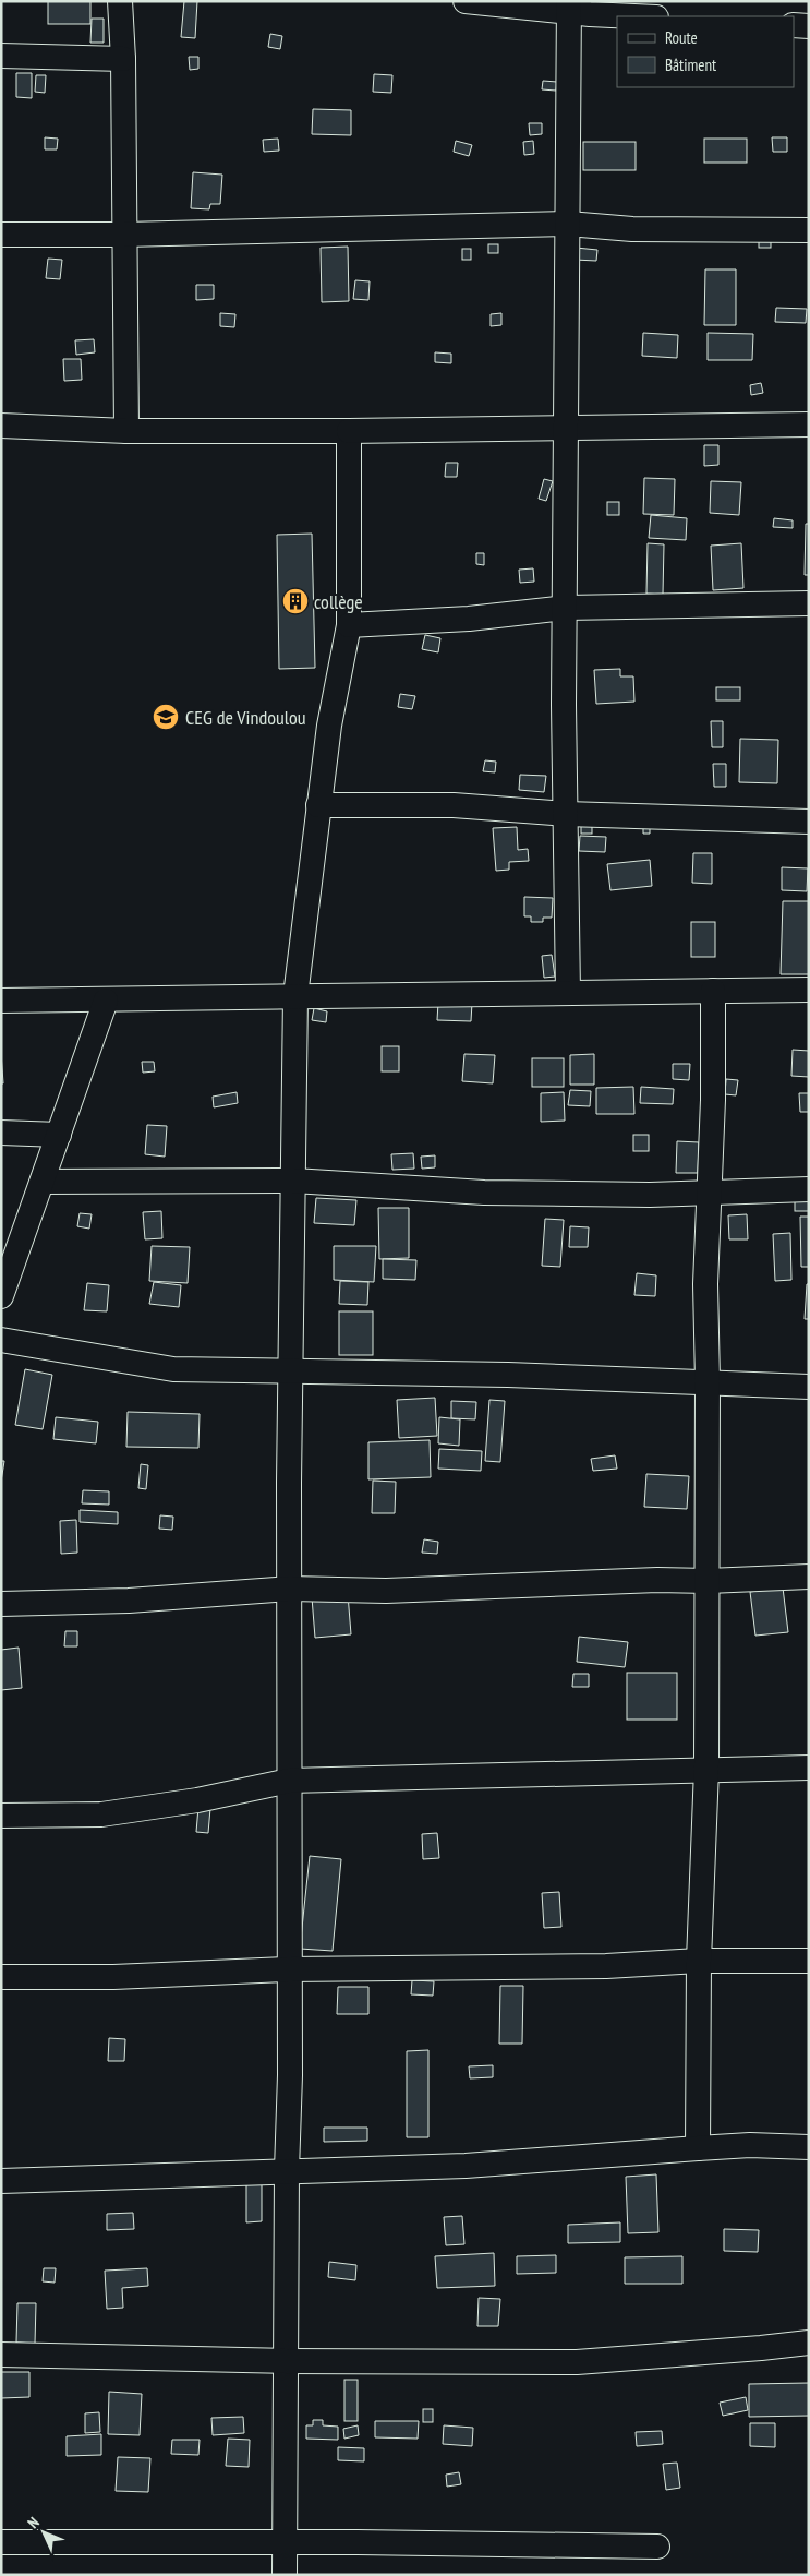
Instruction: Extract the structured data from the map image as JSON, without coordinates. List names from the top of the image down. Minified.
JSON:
{"places":{"building":["collège"],"school or university":["CEG de Vindoulou"]},"legend":["Route","Bâtiment"],"north":"top left"}
